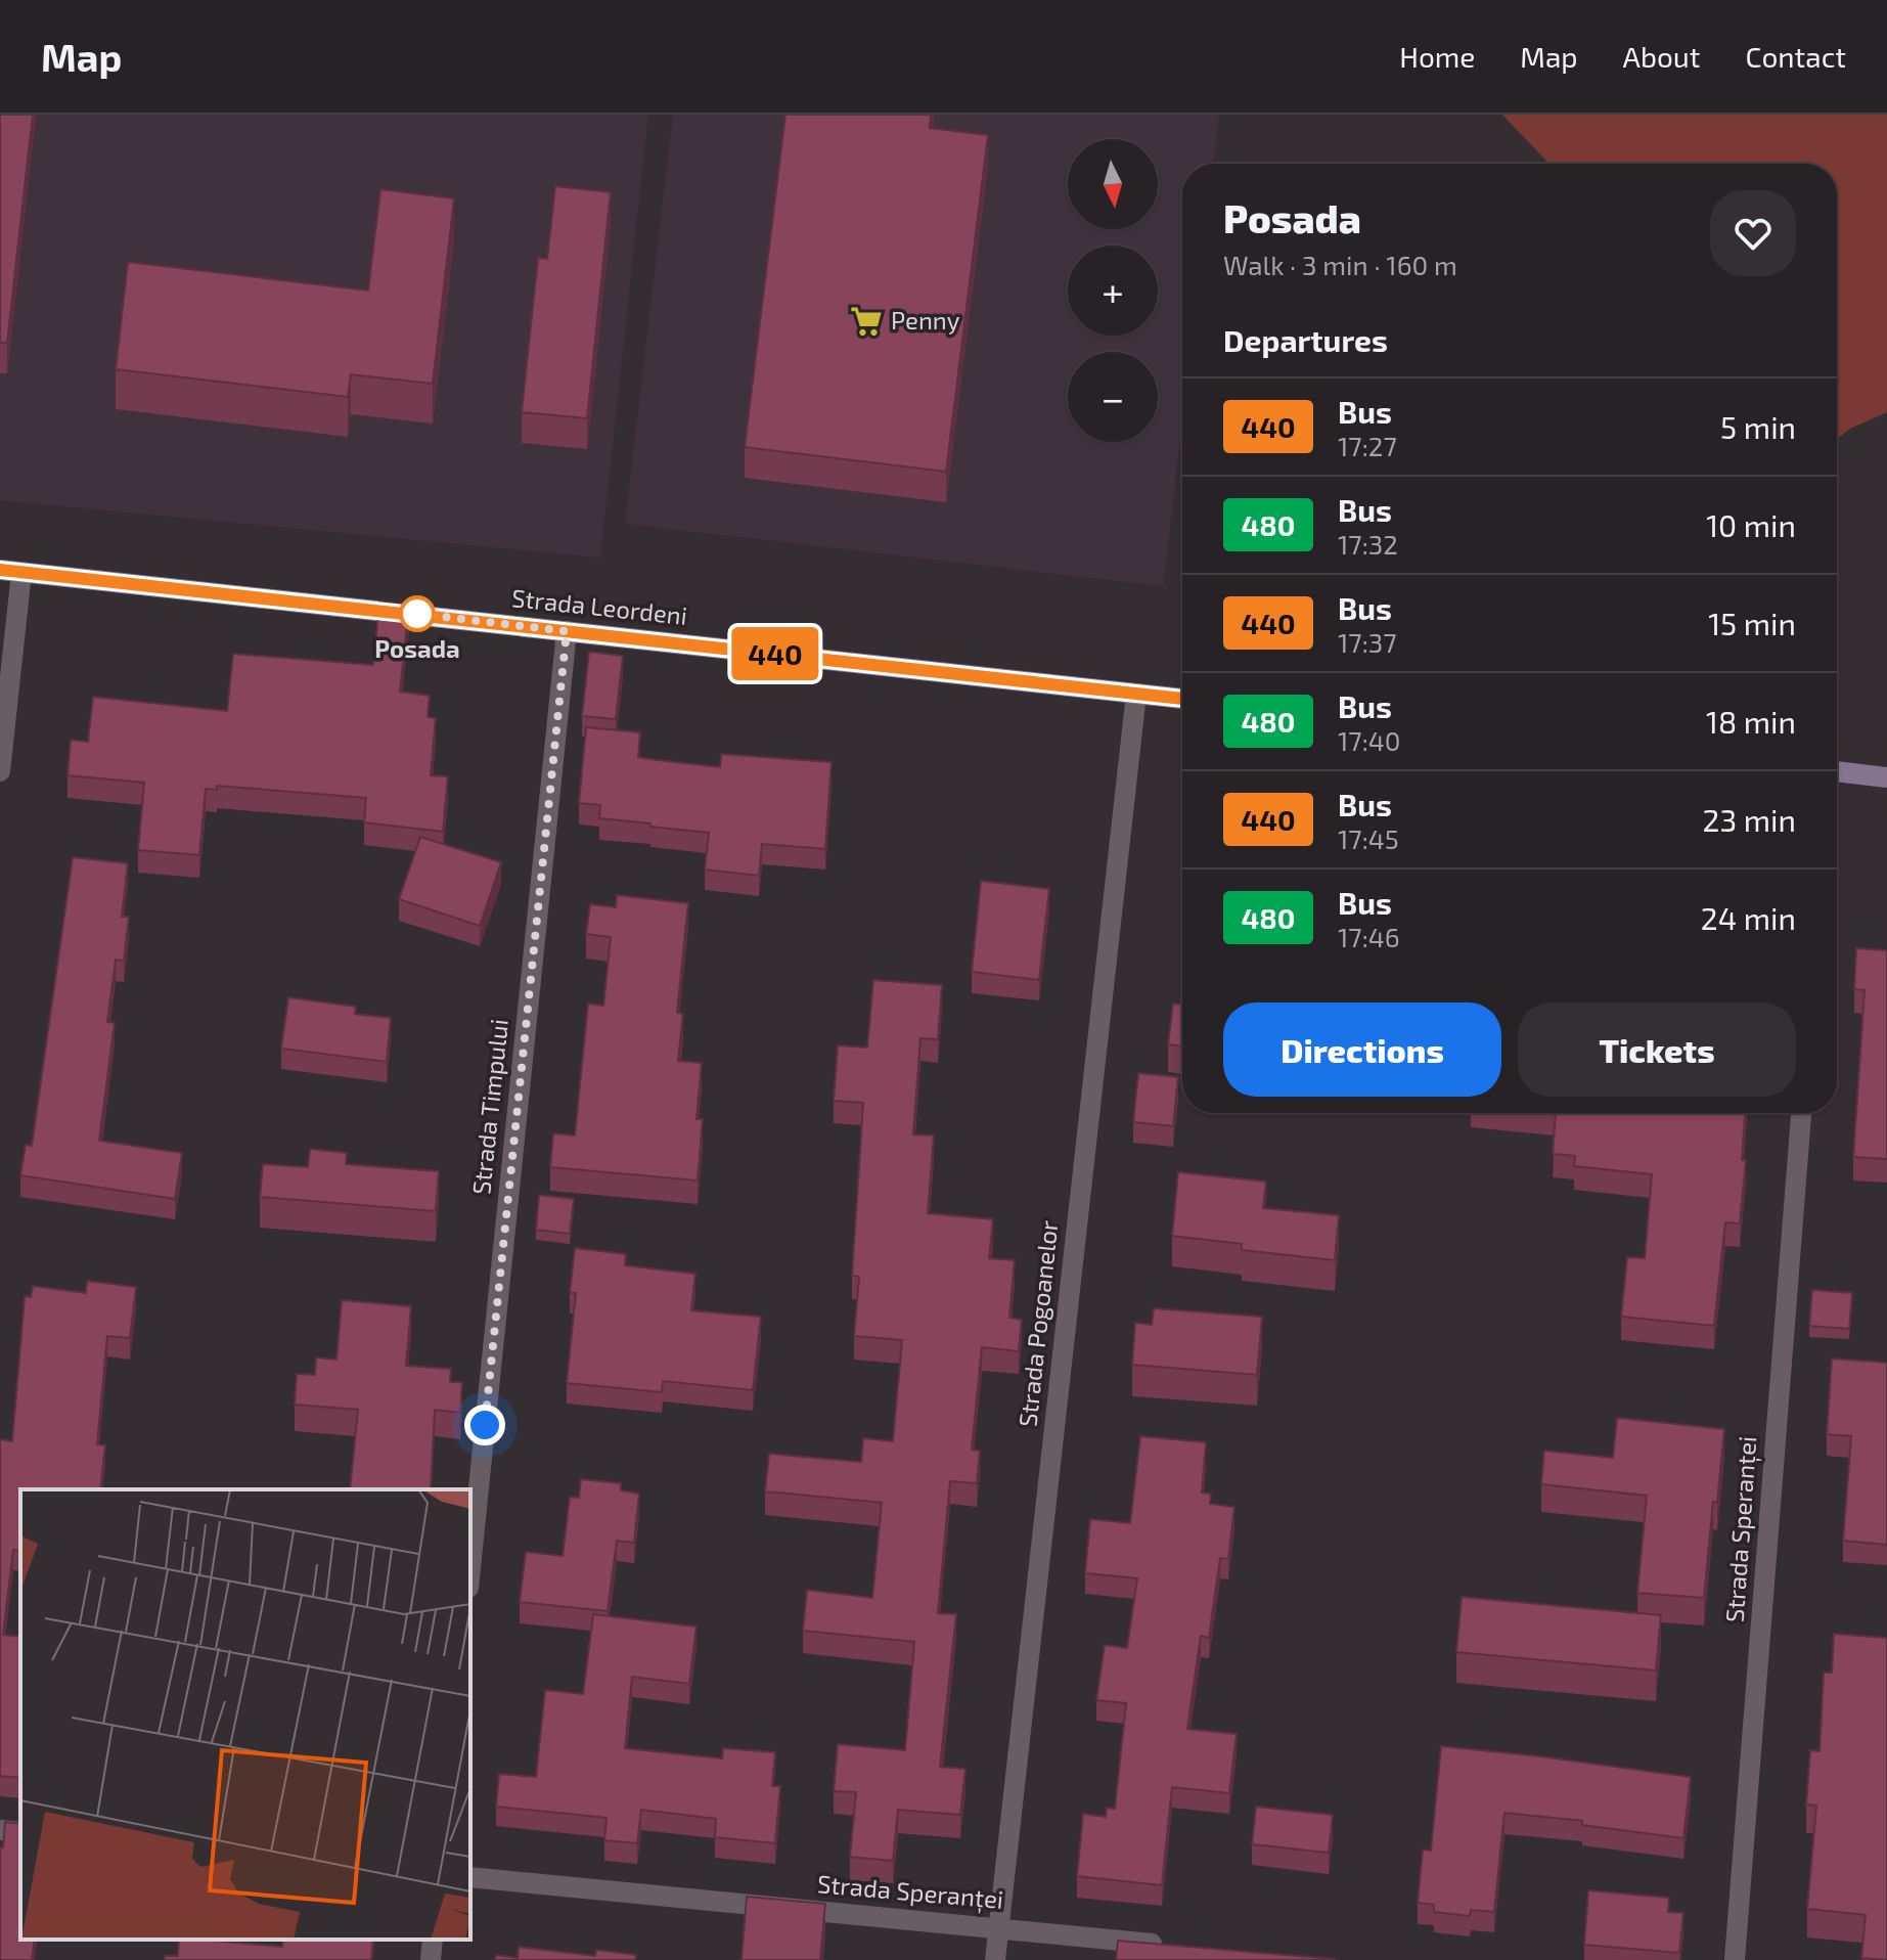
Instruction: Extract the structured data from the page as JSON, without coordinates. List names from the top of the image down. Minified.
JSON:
{"streets":{"main road":["Strada Leordeni"],"street":["Strada Timpului","Strada Pogoanelor","Strada Speranței"]},"crossings":[["Strada Leordeni","Strada Timpului"],["Strada Leordeni","Strada Pogoanelor"],["Strada Pogoanelor","Strada Speranței"]],"places":{"supermarket":["Penny"],"other":["Posada"]},"lines":["bus line 440"],"north":"bottom","page":{"header":"Map","nav":["Home","Map","About","Contact"],"on_map":"440","map_buttons":["+","−"],"heading":[["Posada","Walk · 3 min · 160 m"],"Departures"],"list":[{"mark":"440","name":"Bus","note":"17:27","value":"5 min"},{"mark":"480","name":"Bus","note":"17:32","value":"10 min"},{"mark":"440","name":"Bus","note":"17:37","value":"15 min"},{"mark":"480","name":"Bus","note":"17:40","value":"18 min"},{"mark":"440","name":"Bus","note":"17:45","value":"23 min"},{"mark":"480","name":"Bus","note":"17:46","value":"24 min"}],"buttons":["Directions","Tickets"]}}
